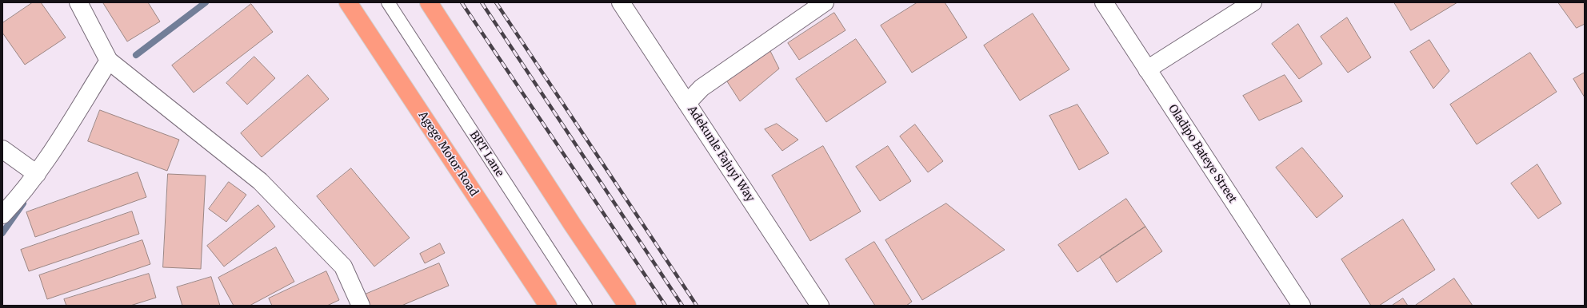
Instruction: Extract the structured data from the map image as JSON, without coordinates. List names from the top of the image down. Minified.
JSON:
{"streets":{"highway":["Agege Motor Road"],"street":["Adekunle Fajuyi Way","Oladipo Bateye Street"],"lane":["BRT Lane"]}}
